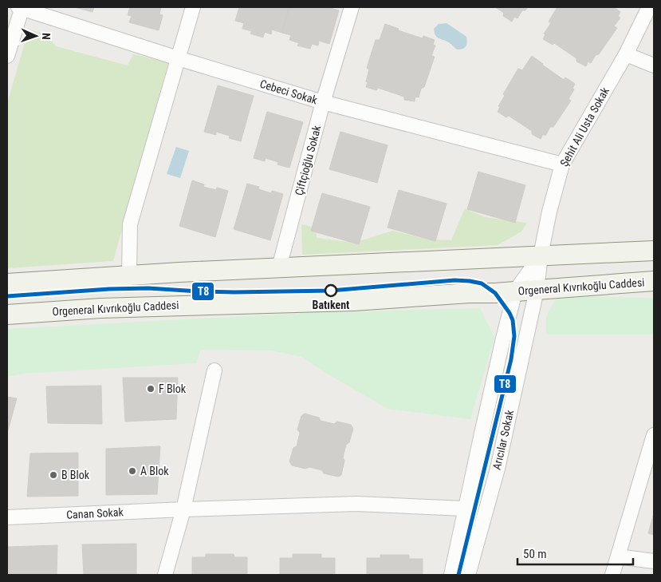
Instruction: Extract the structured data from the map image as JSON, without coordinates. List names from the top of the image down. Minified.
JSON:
{"streets":{"main road":["Orgeneral Kıvrıkoğlu Caddesi"],"street":["Cebeci Sokak","Şehit Ali Usta Sokak","Çiftçioğlu Sokak","Arıcılar Sokak","Canan Sokak"]},"crossings":[["Cebeci Sokak","Şehit Ali Usta Sokak"],["Cebeci Sokak","Çiftçioğlu Sokak"],["Şehit Ali Usta Sokak","Arıcılar Sokak"],["Orgeneral Kıvrıkoğlu Caddesi","Arıcılar Sokak"]],"places":["Batıkent","F Blok","A Blok","B Blok"],"lines":["transit line T8"],"scale_bar":"50 m","north":"right"}
